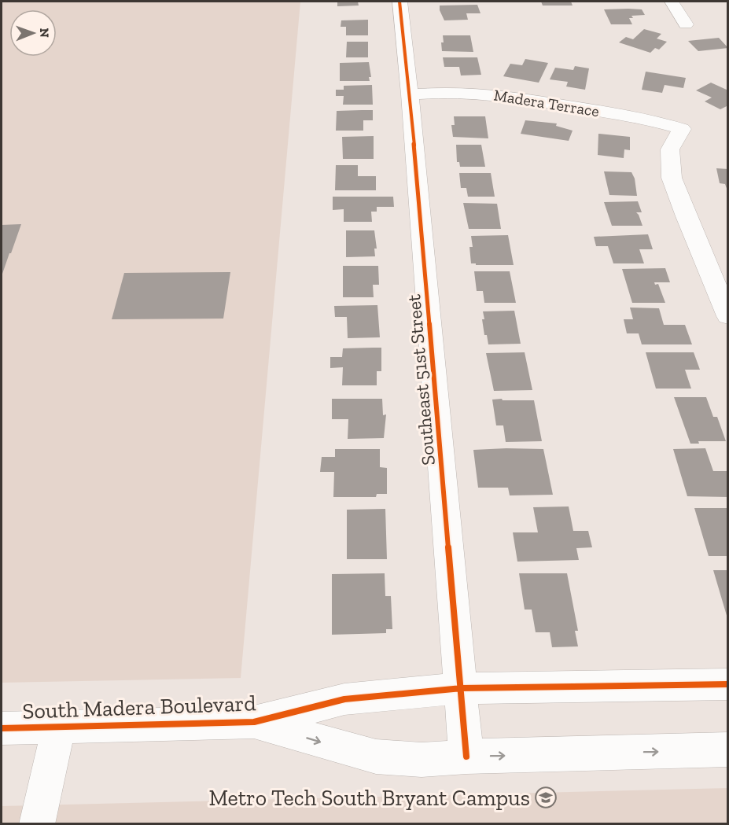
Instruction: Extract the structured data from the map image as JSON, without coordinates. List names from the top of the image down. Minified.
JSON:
{"streets":{"street":["Madera Terrace","Southeast 51st Street","South Madera Boulevard"]},"crossings":[["Madera Terrace","Southeast 51st Street"],["Southeast 51st Street","South Madera Boulevard"]],"places":{"school or university":["Metro Tech South Bryant Campus"]},"north":"right"}
